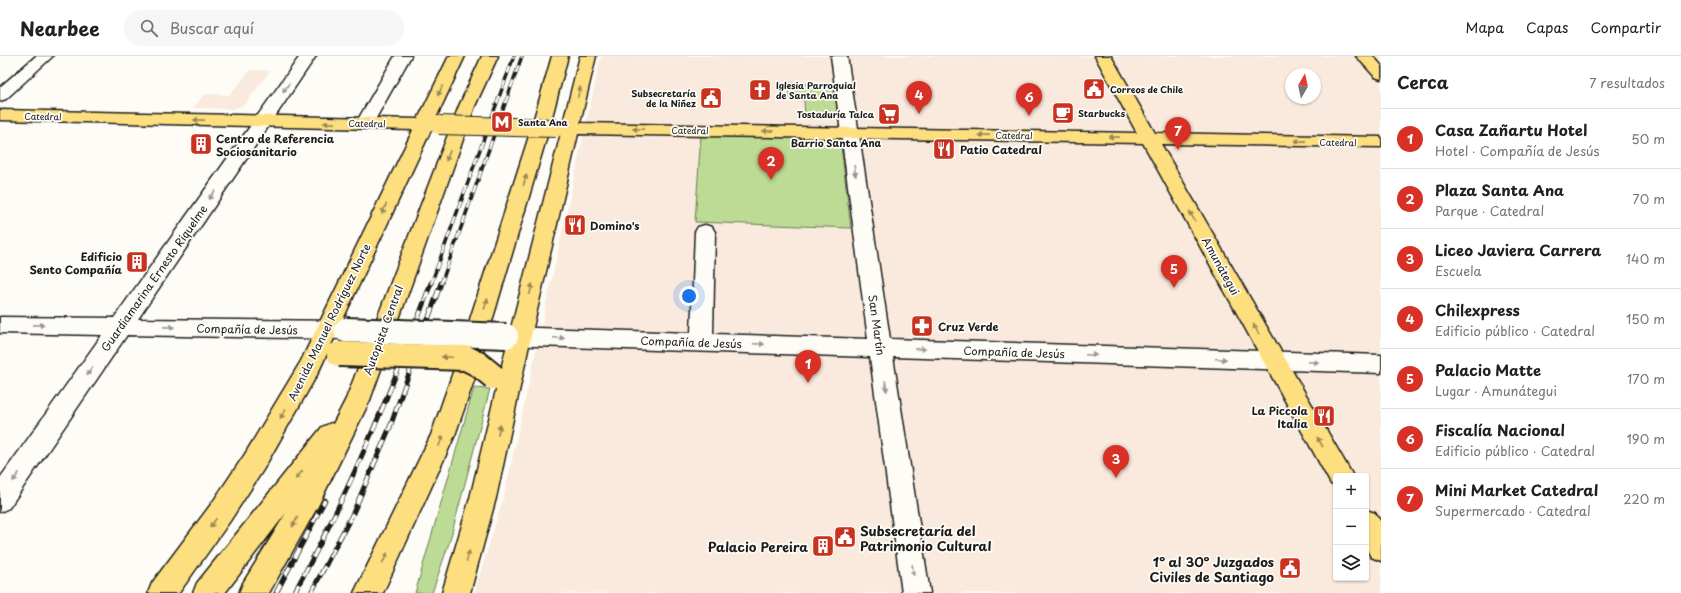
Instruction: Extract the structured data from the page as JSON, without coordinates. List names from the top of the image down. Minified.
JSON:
{"streets":{"main road":["Catedral","Amunátegui","Avenida Manuel Rodríguez Norte","Autopista Central"],"street":["Guardiamarina Ernesto Riquelme","San Martín","Compañía de Jesús"]},"crossings":[["Catedral","Amunátegui"],["Catedral","Guardiamarina Ernesto Riquelme"],["Catedral","Avenida Manuel Rodríguez Norte"],["Catedral","San Martín"],["Amunátegui","Compañía de Jesús"],["Guardiamarina Ernesto Riquelme","Compañía de Jesús"],["Avenida Manuel Rodríguez Norte","Compañía de Jesús"],["San Martín","Compañía de Jesús"]],"one_way":["Catedral","Amunátegui","Guardiamarina Ernesto Riquelme","San Martín","Compañía de Jesús"],"districts":["Barrio Santa Ana"],"places":{"public building":["Correos de Chile","Subsecretaría de la Niñez","Subsecretaría del Patrimonio Cultural","1° al 30° Juzgados Civiles de Santiago"],"church":["Iglesia Parroquial de Santa Ana"],"cafe":["Starbucks"],"supermarket":["Tostaduría Talca"],"metro station":["Santa Ana"],"building":["Centro de Referencia Sociosanitario","Edificio Sento Compañía","Palacio Pereira"],"restaurant":["Patio Catedral","Domino's","La Piccola Italia"],"pharmacy":["Cruz Verde"]},"north":"top","page":{"header":"Nearbee","search":"Buscar aquí","nav":["Mapa","Capas","Compartir"],"heading":["Cerca","7 resultados"],"pins":["4","6","7","2","5","1","3"],"list":[{"mark":"1","name":"Casa Zañartu Hotel","note":"Hotel · Compañía de Jesús","value":"50 m"},{"mark":"2","name":"Plaza Santa Ana","note":"Parque · Catedral","value":"70 m"},{"mark":"3","name":"Liceo Javiera Carrera","note":"Escuela","value":"140 m"},{"mark":"4","name":"Chilexpress","note":"Edificio público · Catedral","value":"150 m"},{"mark":"5","name":"Palacio Matte","note":"Lugar · Amunátegui","value":"170 m"},{"mark":"6","name":"Fiscalía Nacional","note":"Edificio público · Catedral","value":"190 m"},{"mark":"7","name":"Mini Market Catedral","note":"Supermercado · Catedral","value":"220 m"}],"map_buttons":["+","−"]}}
